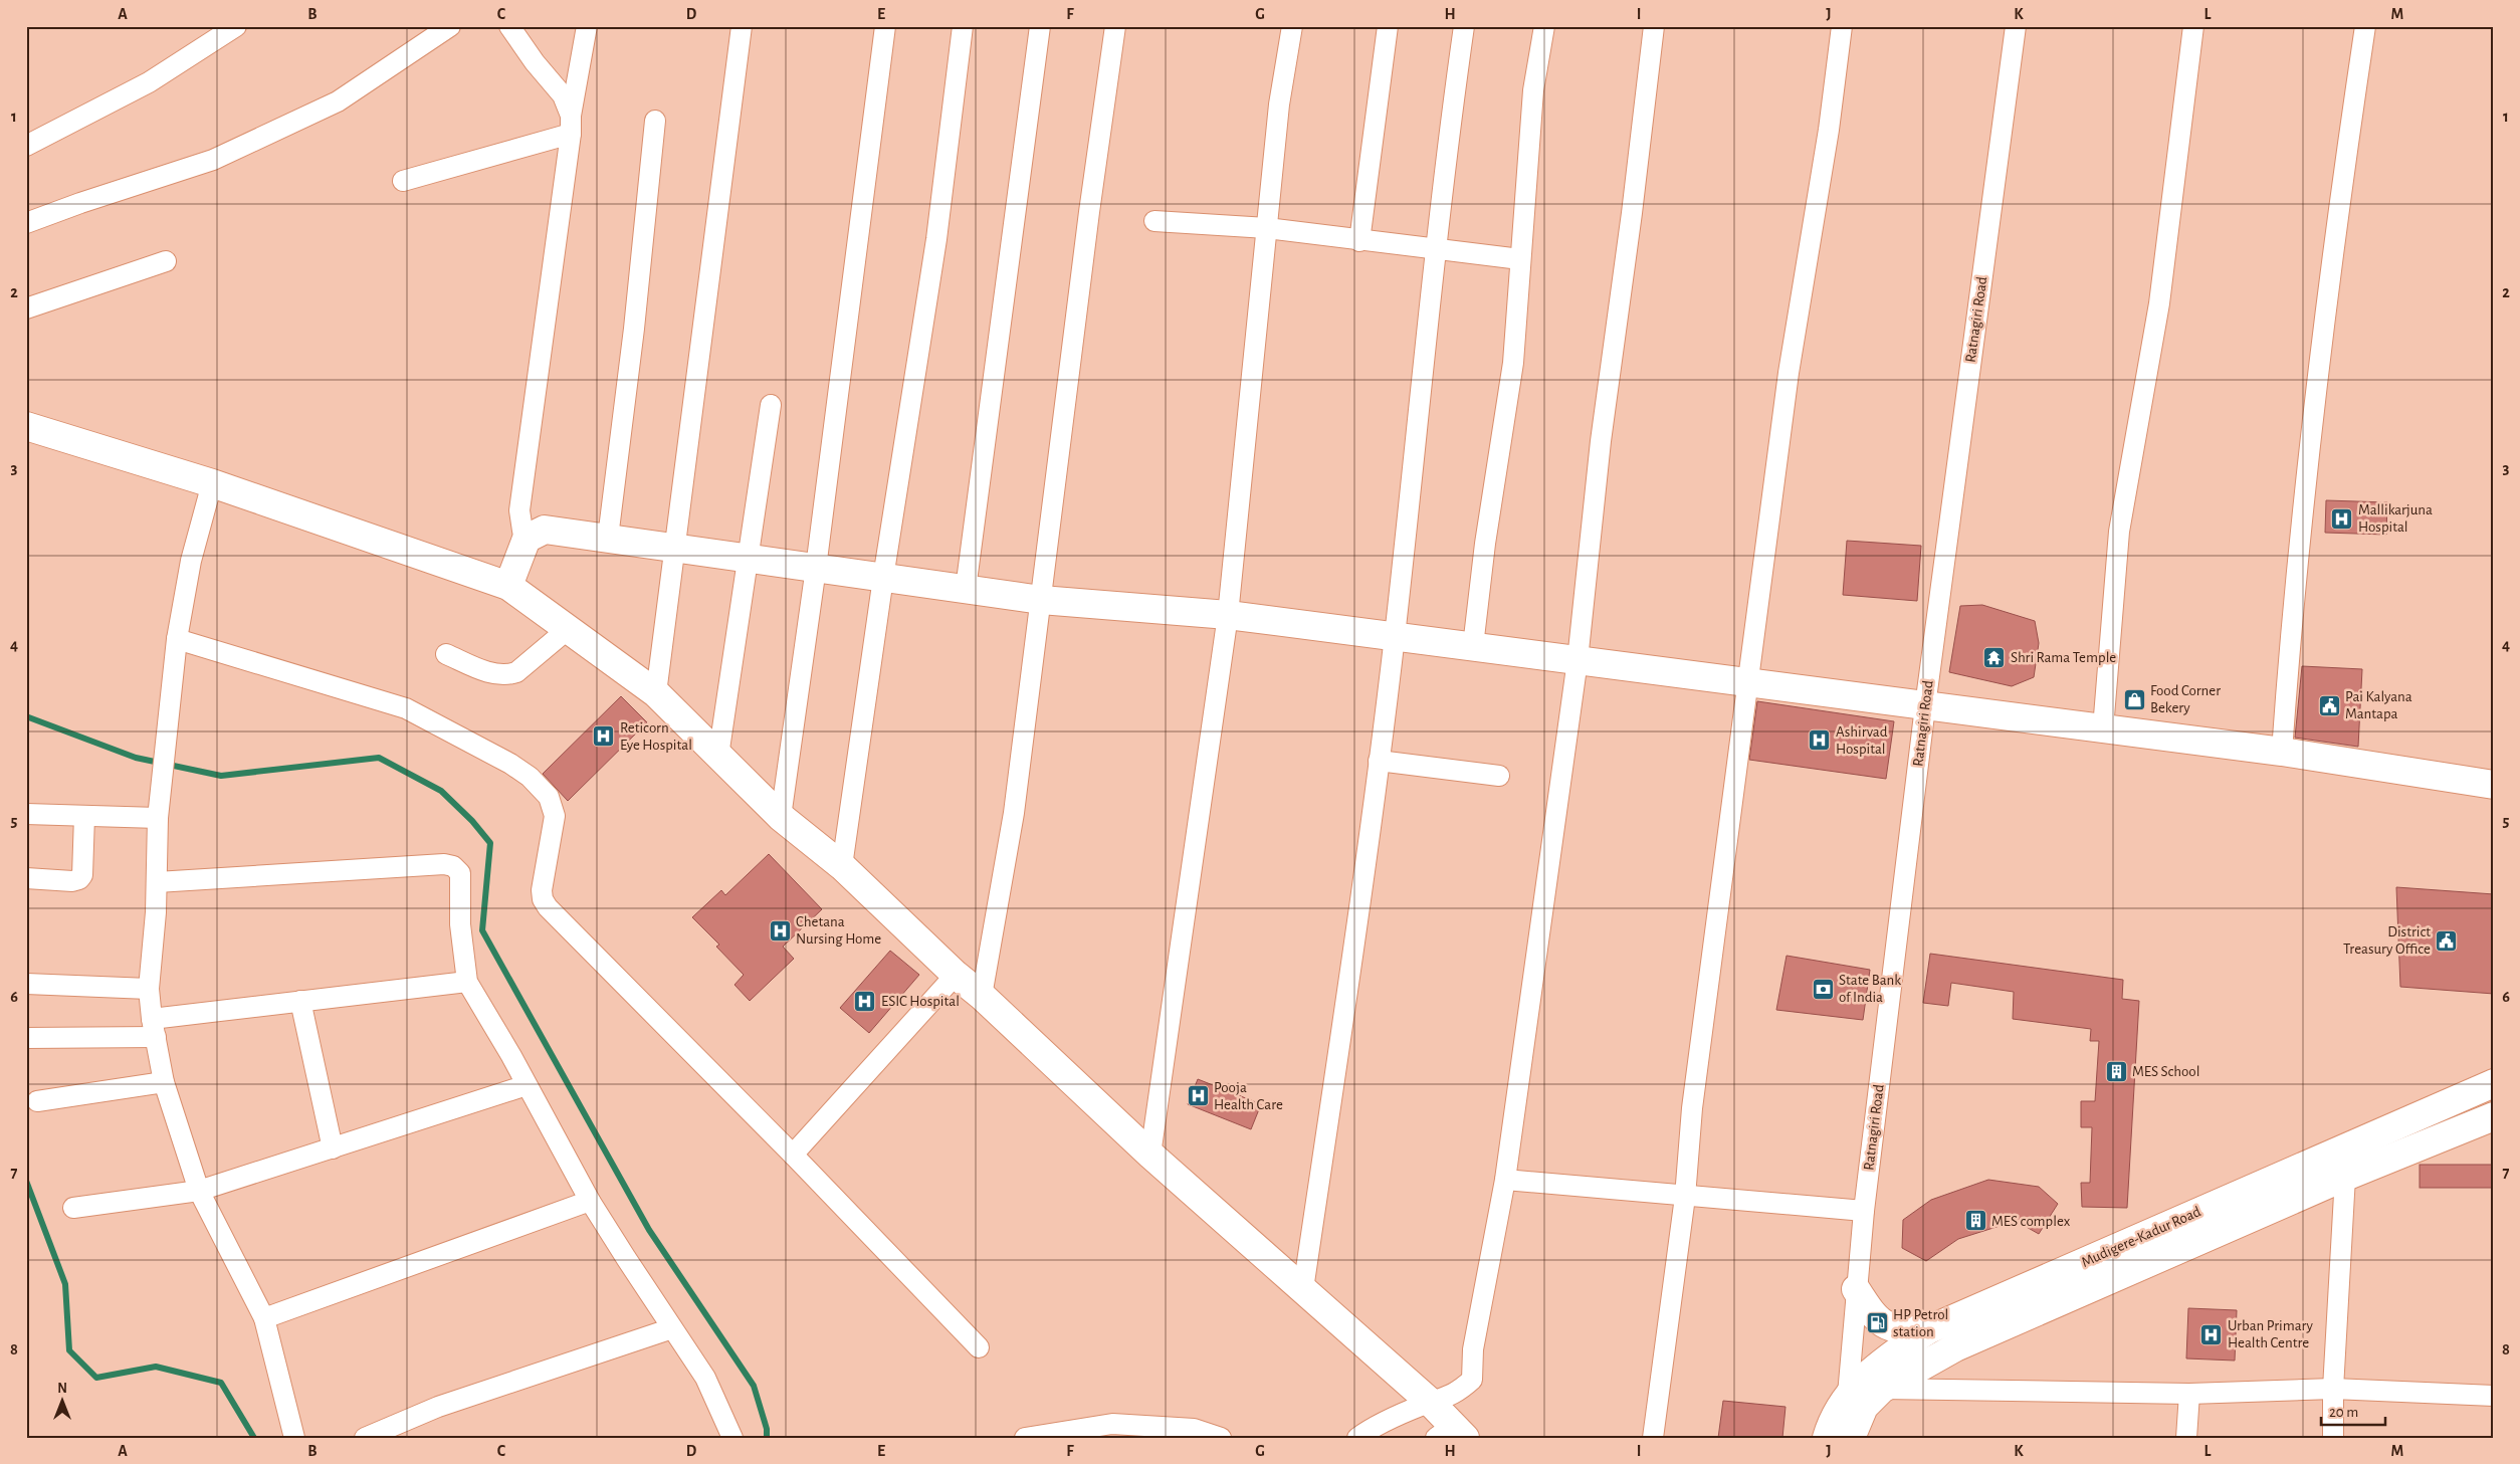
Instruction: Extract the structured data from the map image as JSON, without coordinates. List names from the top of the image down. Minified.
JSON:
{"streets":{"main road":["Mudigere-Kadur Road"],"street":["Ratnagiri Road"]},"crossings":[["Ratnagiri Road","Mudigere-Kadur Road"]],"places":{"hospital":["Mallikarjuna Hospital","Reticorn Eye Hospital","Ashirvad Hospital","Chetana Nursing Home","ESIC Hospital","Pooja Health Care","Urban Primary Health Centre"],"temple":["Shri Rama Temple"],"shop":["Food Corner Bekery"],"public building":["Pai Kalyana Mantapa","District Treasury Office"],"bank":["State Bank of India"],"building":["MES School","MES complex"],"fuel station":["HP Petrol station"]},"scale_bar":"20 m","north":"top","grid":{"columns":["A","B","C","D","E","F","G","H","I","J","K","L","M"],"rows":["1","2","3","4","5","6","7","8"]}}
